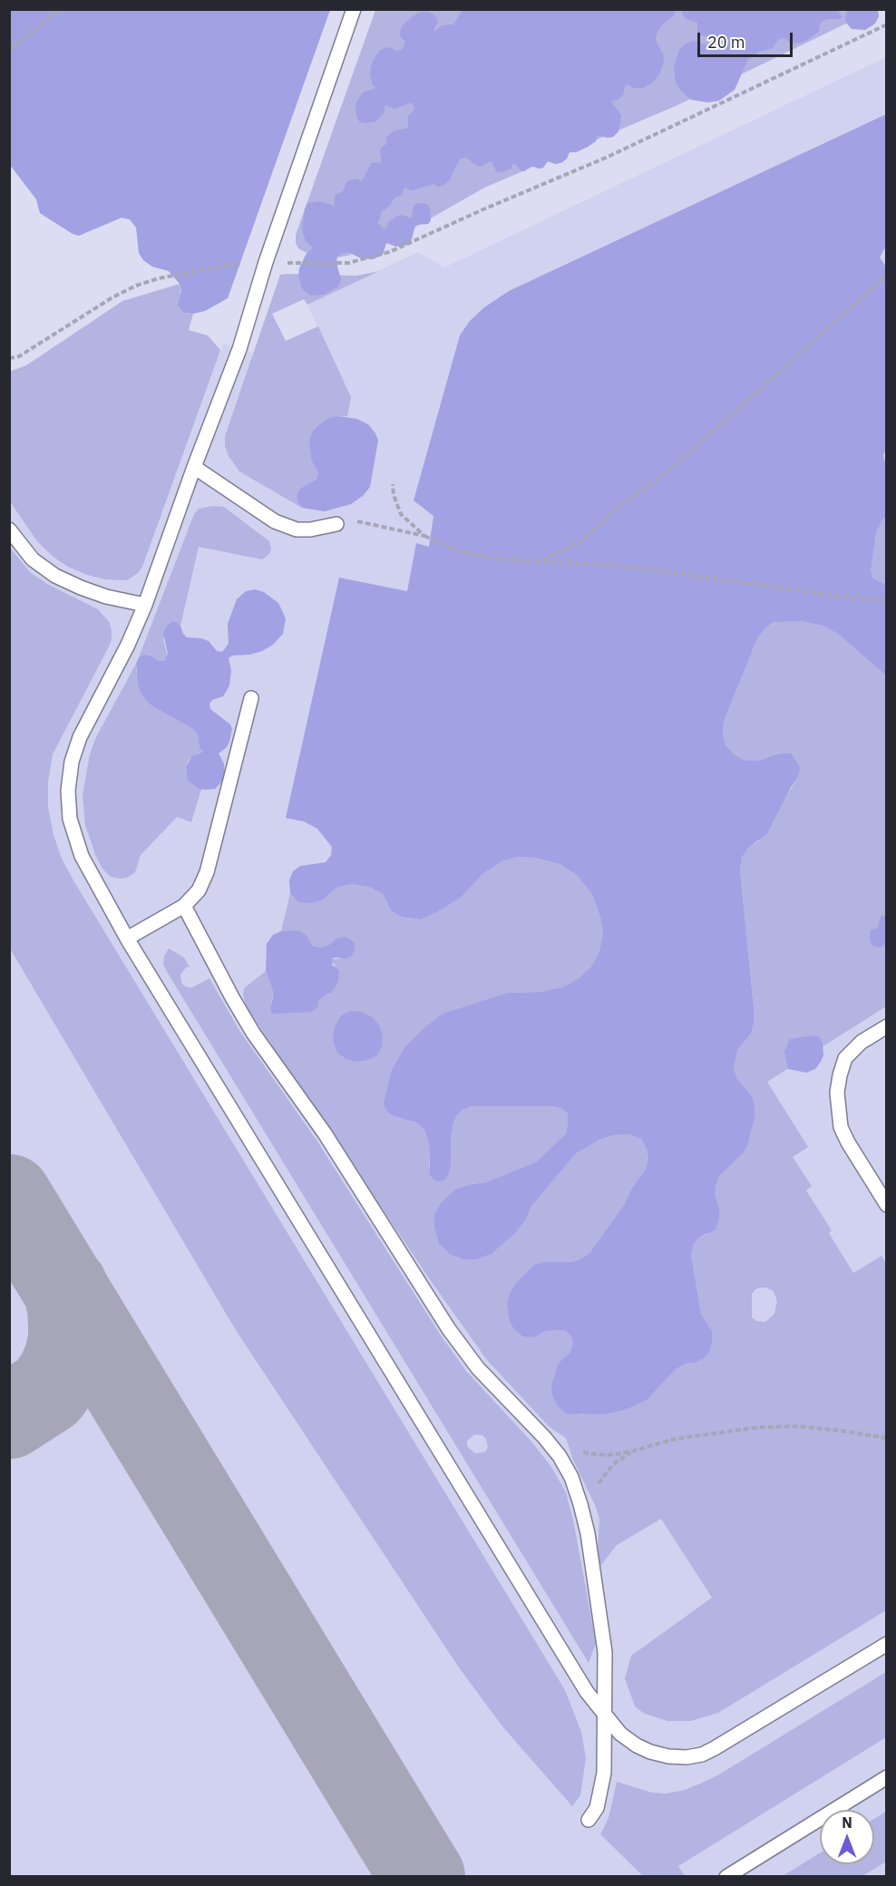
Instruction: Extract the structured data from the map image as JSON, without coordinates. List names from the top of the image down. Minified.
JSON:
{"scale_bar":"20 m","north":"top"}
